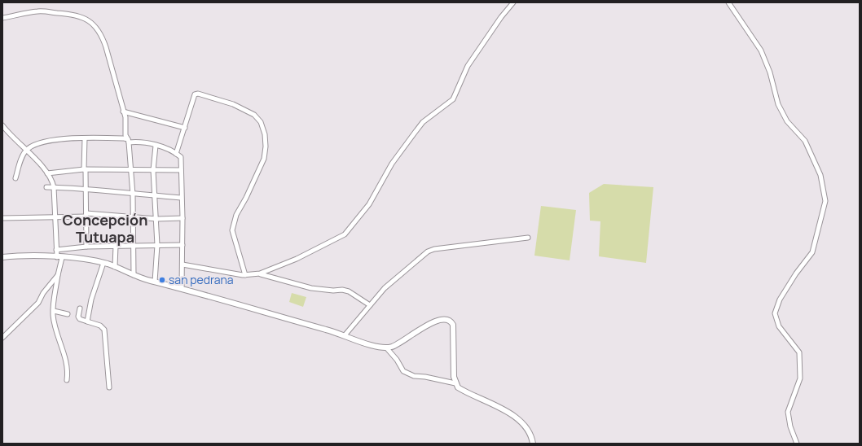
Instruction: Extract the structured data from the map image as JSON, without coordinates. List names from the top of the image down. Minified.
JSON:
{"districts":["Concepción Tutuapa"],"places":["san pedrana"]}
